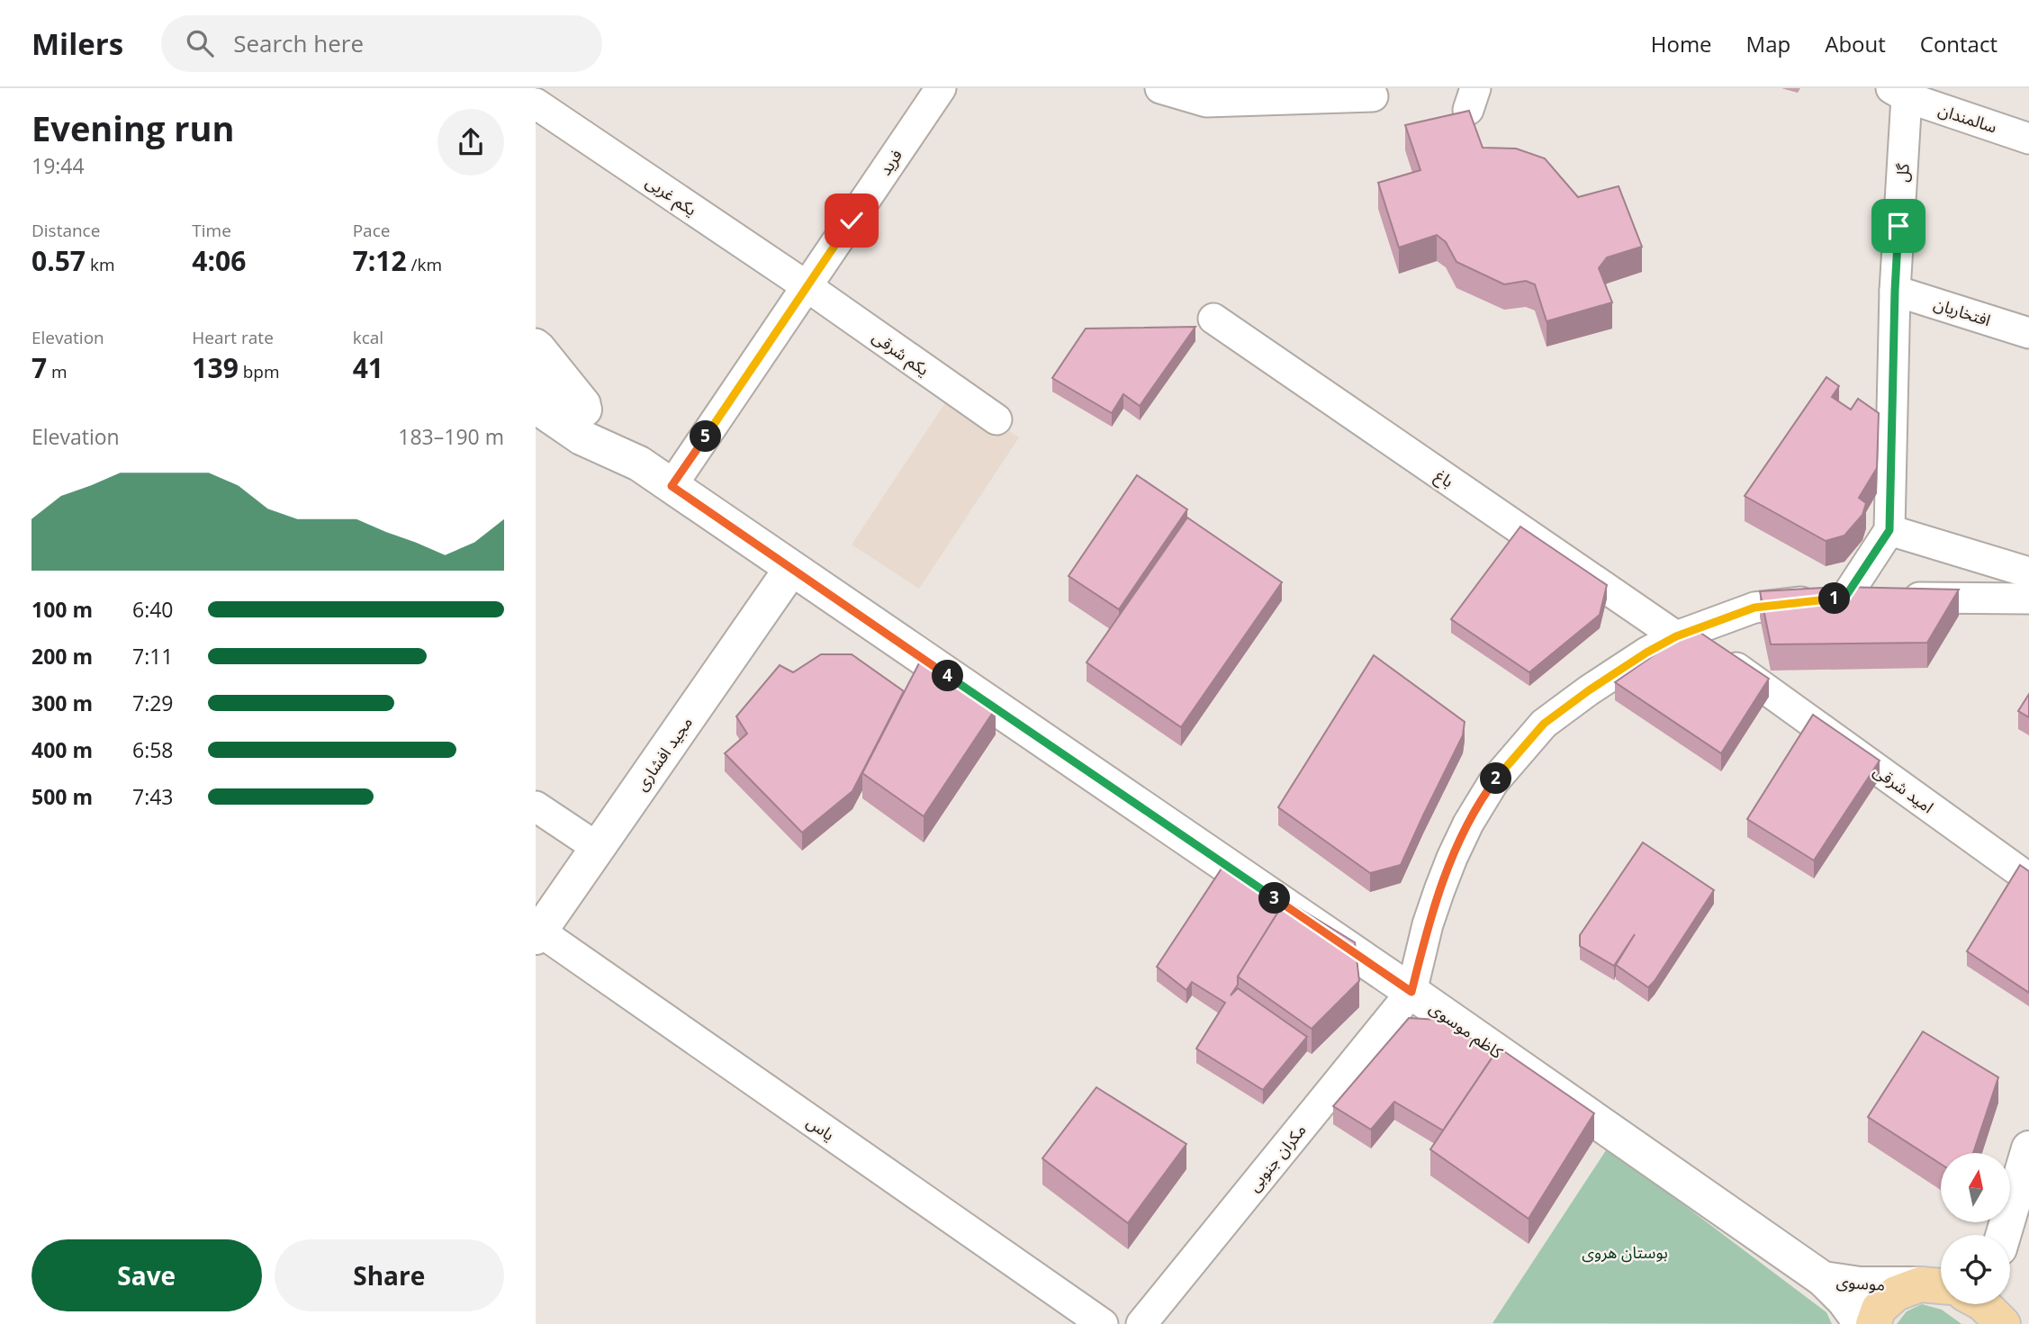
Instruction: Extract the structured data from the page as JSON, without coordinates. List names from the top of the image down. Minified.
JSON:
{"streets":{"main road":["مجید افشاری","کاظم موسوی","موسوی"],"street":["سالمندان","فرید","گل","یکم غربی","افتخاریان","یکم شرقی","باغ","امید شرقی","یاس","مکران جنوبی"]},"crossings":[["سالمندان","گل"],["فرید","یکم غربی"],["فرید","یکم شرقی"],["فرید","کاظم موسوی"],["گل","افتخاریان"],["یکم غربی","یکم شرقی"],["باغ","امید شرقی"],["مجید افشاری","کاظم موسوی"],["مجید افشاری","یاس"],["کاظم موسوی","مکران جنوبی"],["کاظم موسوی","موسوی"]],"parks":["بوستان هروی"],"north":"top","page":{"header":"Milers","search":"Search here","nav":["Home","Map","About","Contact"],"heading":["Evening run","19:44"],"stats":[["Distance","0.57 km"],["Time","4:06"],["Pace","7:12 /km"],["Elevation","7 m"],["Heart rate","139 bpm"],["kcal","41"]],"chart":["Elevation","183–190 m"],"pins":["5","1","4","2","3"],"list":[{"name":"100 m","note":"6:40"},{"name":"200 m","note":"7:11"},{"name":"300 m","note":"7:29"},{"name":"400 m","note":"6:58"},{"name":"500 m","note":"7:43"}],"buttons":["Save","Share"]}}
